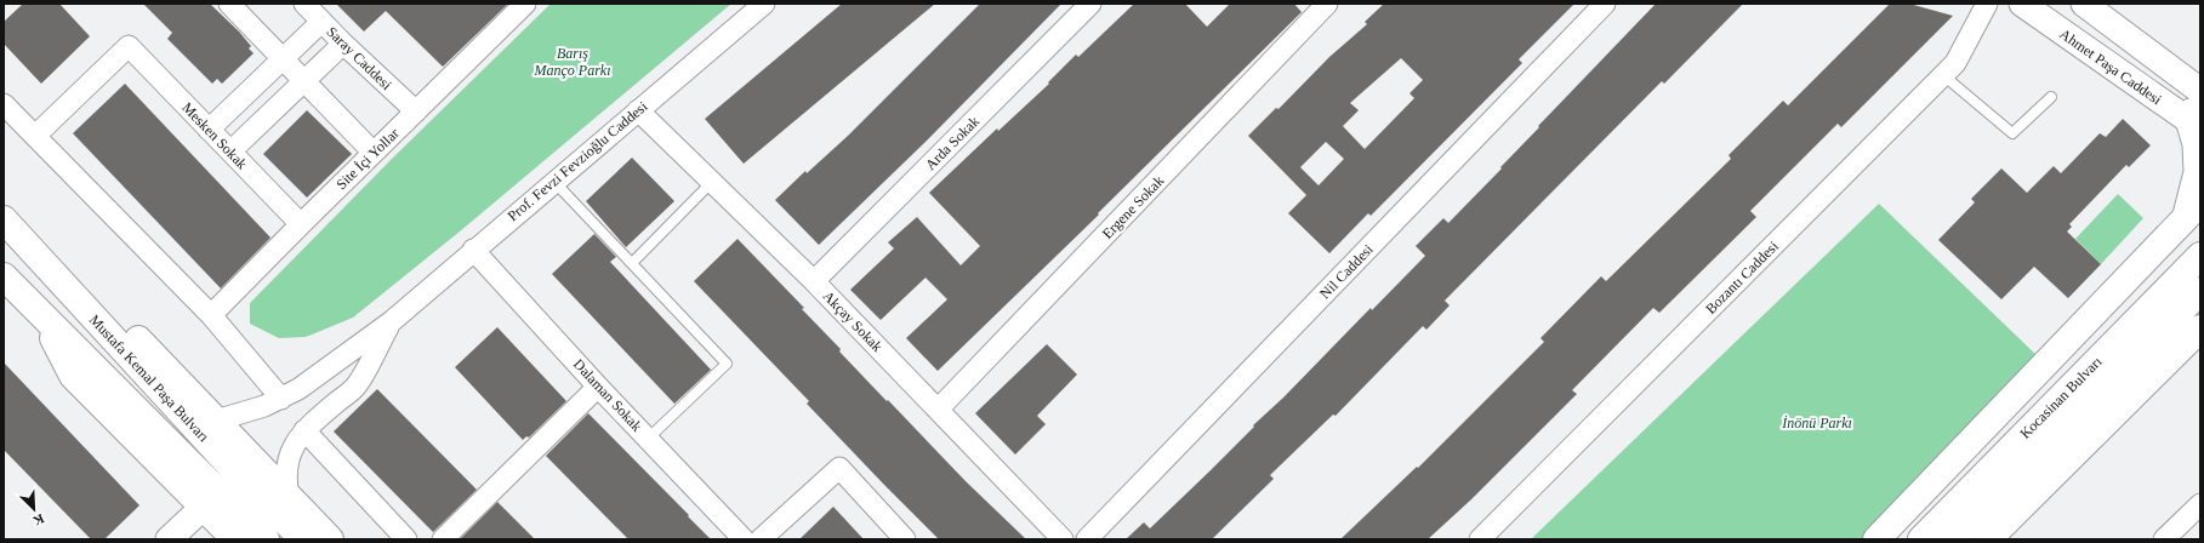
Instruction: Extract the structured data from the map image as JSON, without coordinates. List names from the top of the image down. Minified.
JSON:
{"streets":{"highway":["Mustafa Kemal Paşa Bulvarı","Kocasinan Bulvarı"],"street":["Saray Caddesi","Ahmet Paşa Caddesi","Mesken Sokak","Arda Sokak","Site İçi Yollar","Prof. Fevzi Fevzioğlu Caddesi","Ergene Sokak","Nil Caddesi","Bozantı Caddesi","Akçay Sokak","Dalaman Sokak"]},"crossings":[["Saray Caddesi","Site İçi Yollar"],["Mesken Sokak","Site İçi Yollar"],["Arda Sokak","Akçay Sokak"],["Prof. Fevzi Fevzioğlu Caddesi","Akçay Sokak"],["Prof. Fevzi Fevzioğlu Caddesi","Dalaman Sokak"],["Ergene Sokak","Akçay Sokak"]],"parks":["Barış Manço Parkı","İnönü Parkı"],"north":"bottom right"}
